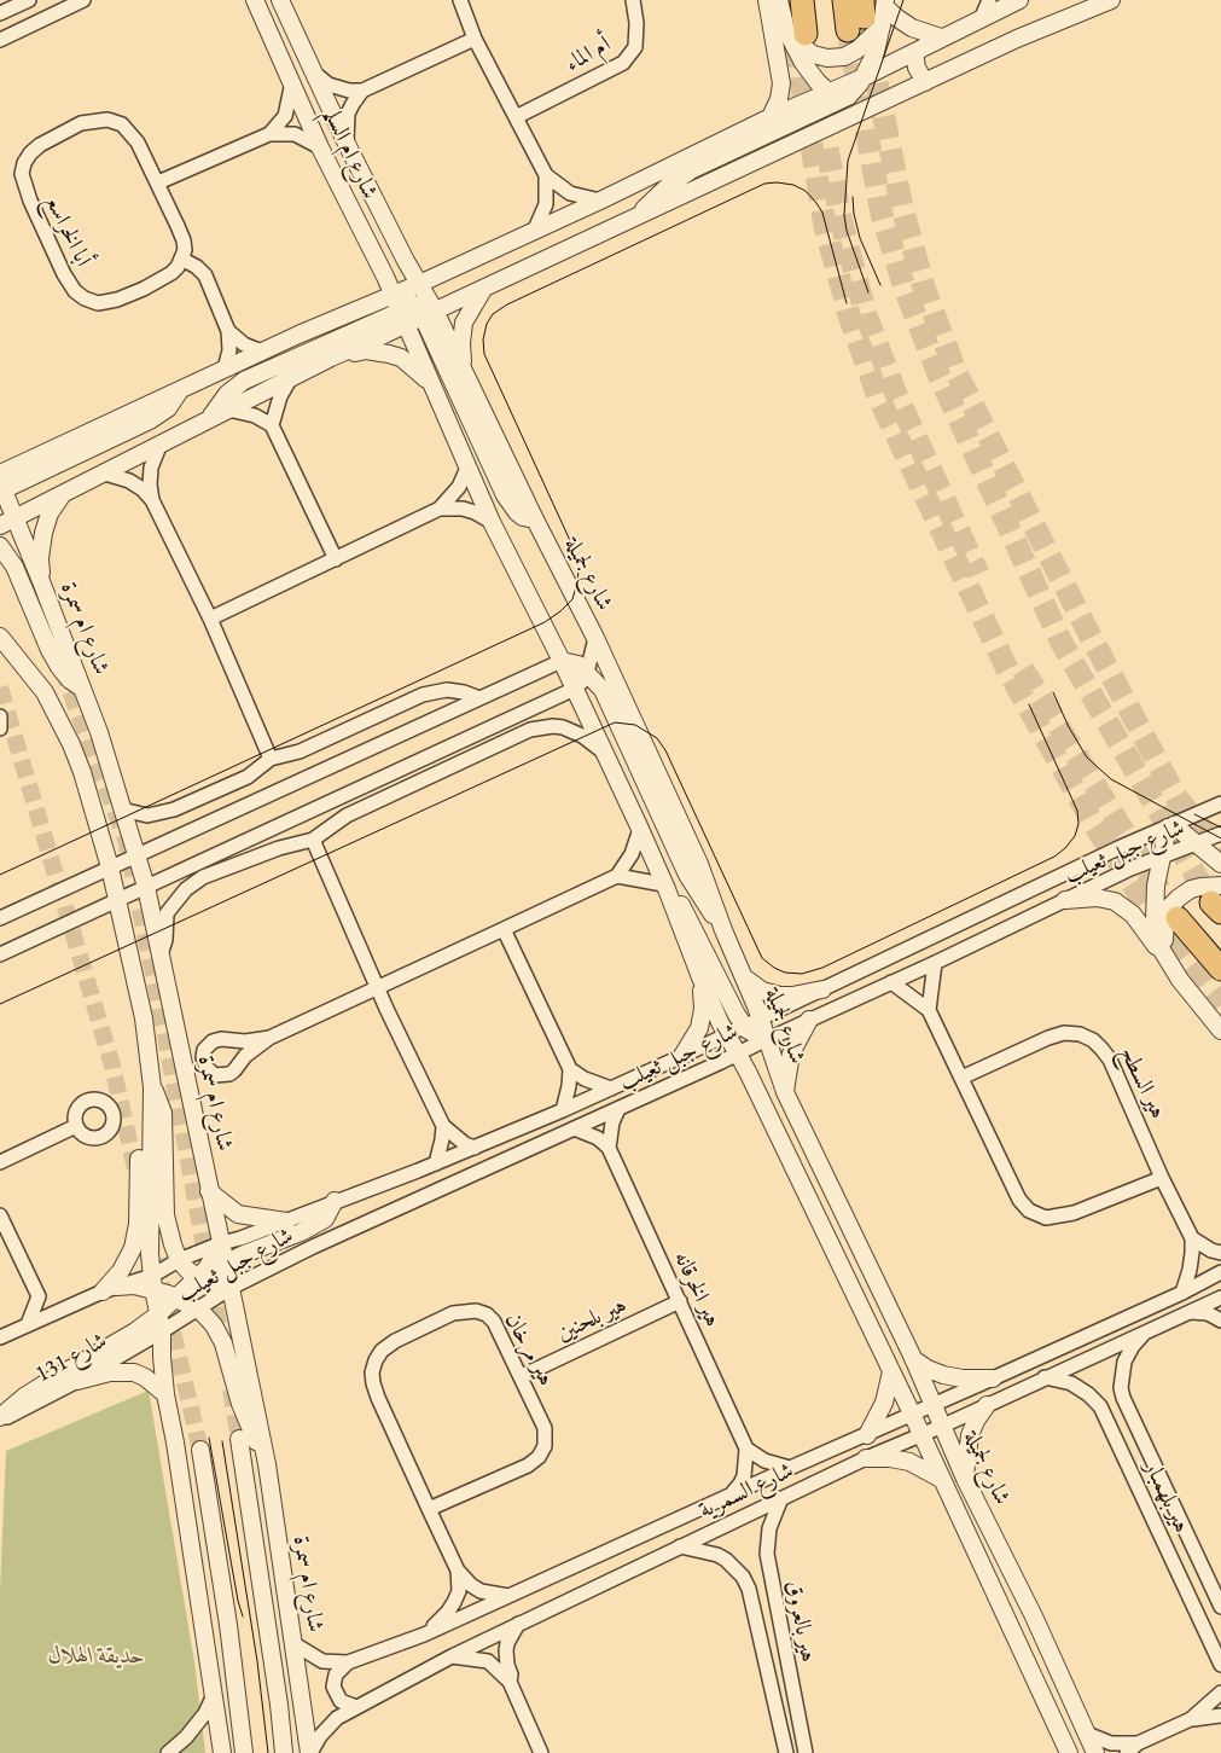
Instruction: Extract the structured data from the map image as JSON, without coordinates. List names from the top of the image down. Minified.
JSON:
{"streets":{"street":["أم الماء","شارع ام السلم","أبا الخراسع","شارع لجميلة","شارع ام سمرة","شارع جبل ثعيلب","هير السطح","هير الخرقانه","هير بلحنين","هير مرخان","شارع 131","شارع السمرية","هير بلهمبار","هير بالعروق"]},"crossings":[["شارع ام السلم","شارع لجميلة"],["شارع لجميلة","شارع جبل ثعيلب"],["شارع لجميلة","شارع السمرية"],["شارع ام سمرة","شارع جبل ثعيلب"],["شارع ام سمرة","شارع السمرية"],["هير الخرقانه","هير بلحنين"],["هير بلحنين","هير مرخان"],["هير مرخان","شارع السمرية"],["شارع السمرية","هير بلهمبار"],["شارع السمرية","هير بالعروق"]],"parks":["حديقة الهلال"]}
